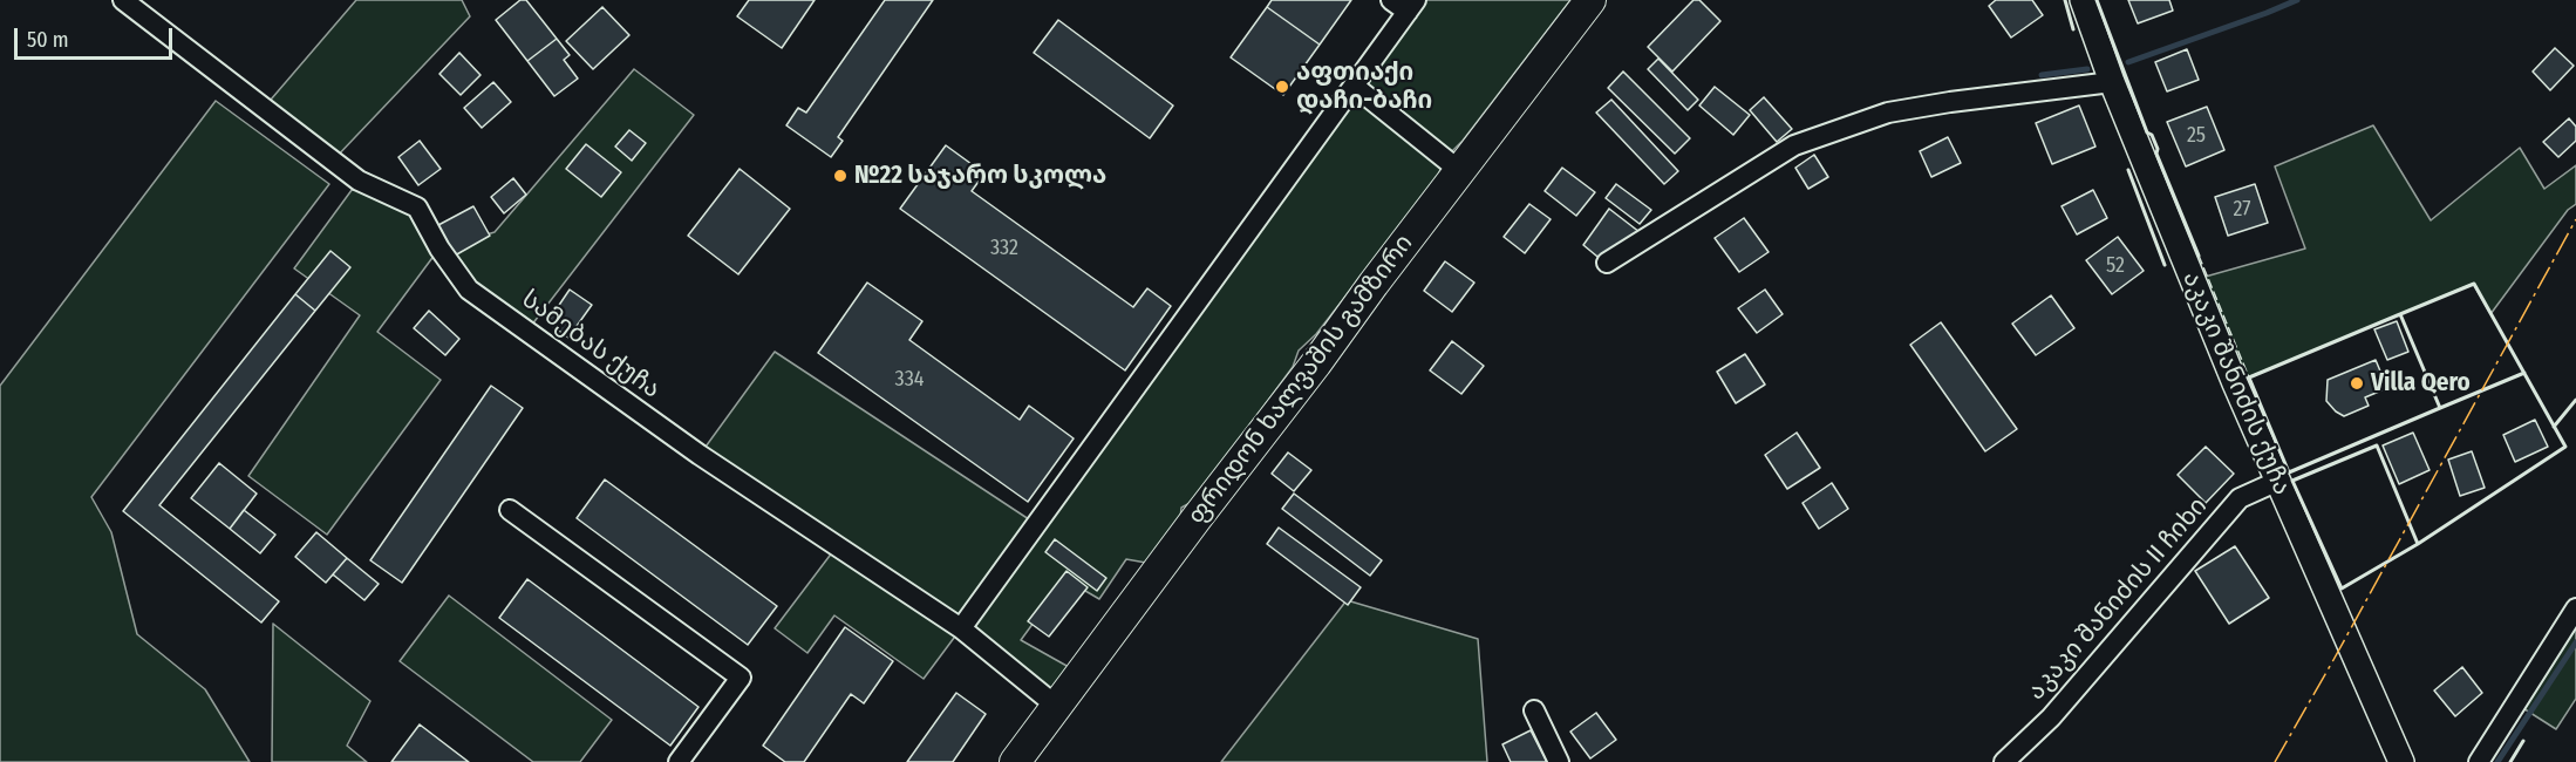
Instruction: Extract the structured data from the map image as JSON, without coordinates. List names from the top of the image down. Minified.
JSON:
{"streets":{"main road":["ფრიდონ ხალვაშის გამზირი"],"street":["სამებას ქუჩა","აკაკი შანიძის ქუჩა","აკაკი შანიძის II ჩიხი"]},"crossings":[["სამებას ქუჩა","ფრიდონ ხალვაშის გამზირი"],["აკაკი შანიძის ქუჩა","აკაკი შანიძის II ჩიხი"]],"places":["აფთიაქი დაჩი-ბაჩი","№22 საჯარო სკოლა","Villa Qero"],"house_numbers":["25","27","332","52","334"],"scale_bar":"50 m"}
